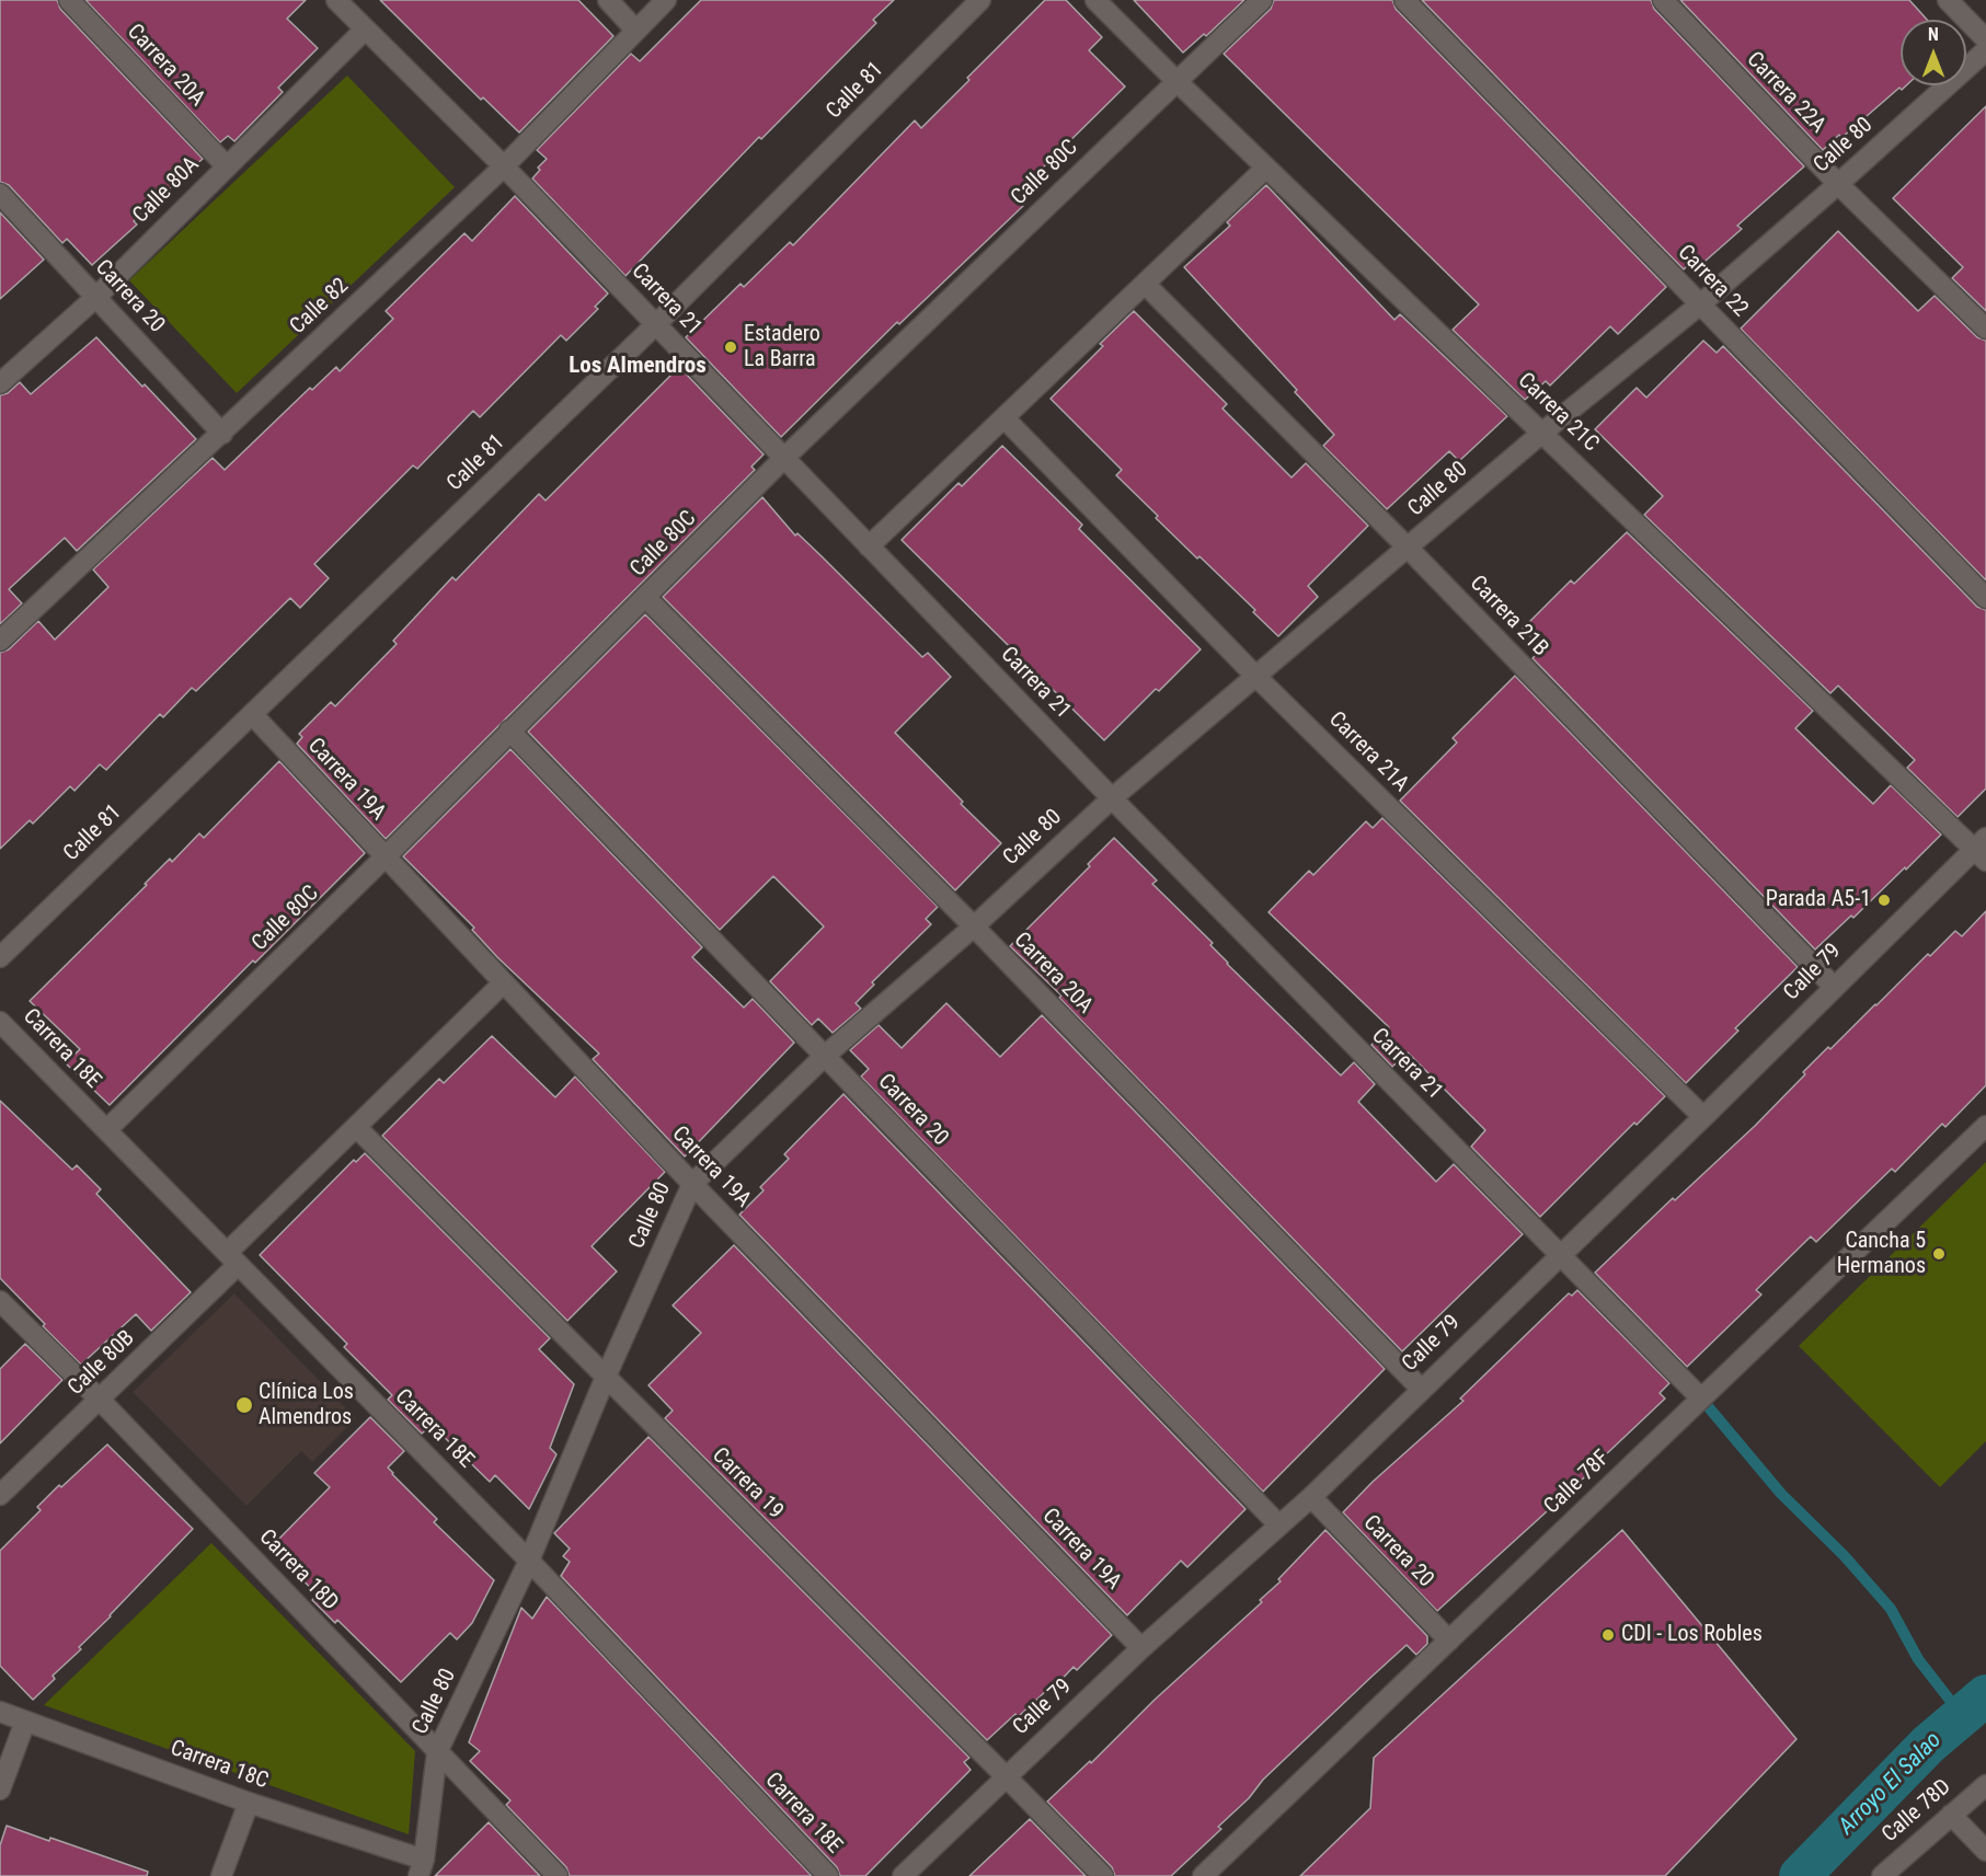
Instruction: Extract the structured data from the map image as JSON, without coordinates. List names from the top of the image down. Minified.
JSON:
{"streets":{"street":["Carrera 20A","Calle 81","Carrera 22A","Calle 80","Calle 80C","Calle 80A","Carrera 22","Carrera 20","Carrera 21","Calle 82","Carrera 21C","Carrera 21B","Carrera 21A","Carrera 19A","Calle 79","Carrera 18E","Calle 80B","Calle 78F","Carrera 19","Carrera 18D","Carrera 18C","Calle 78D"]},"crossings":[["Carrera 20A","Calle 80"],["Carrera 20A","Calle 80C"],["Carrera 20A","Calle 80A"],["Carrera 20A","Calle 79"],["Calle 81","Carrera 21"],["Calle 81","Carrera 19A"],["Carrera 22A","Calle 80"],["Calle 80","Carrera 22"],["Calle 80","Carrera 20"],["Calle 80","Carrera 21"],["Calle 80","Carrera 21C"],["Calle 80","Carrera 21B"],["Calle 80","Carrera 21A"],["Calle 80","Carrera 19A"],["Calle 80","Carrera 18E"],["Calle 80","Carrera 19"],["Calle 80","Carrera 18D"],["Calle 80","Carrera 18C"],["Calle 80C","Carrera 20"],["Calle 80C","Carrera 21"],["Calle 80C","Carrera 21C"],["Calle 80C","Carrera 19A"],["Calle 80C","Carrera 18E"],["Calle 80A","Carrera 20"],["Calle 80A","Carrera 21"],["Carrera 20","Calle 82"],["Carrera 20","Calle 79"],["Carrera 20","Calle 78F"],["Carrera 21","Calle 82"],["Carrera 21","Calle 79"],["Carrera 21","Calle 78F"],["Carrera 21C","Calle 79"],["Carrera 21B","Calle 79"],["Carrera 21A","Calle 79"],["Carrera 19A","Calle 79"],["Carrera 19A","Calle 80B"],["Calle 79","Carrera 19"],["Carrera 18E","Calle 80B"],["Calle 80B","Carrera 19"],["Calle 80B","Carrera 18D"]],"districts":["Los Almendros"],"water":["Arroyo El Salao"],"places":["Estadero La Barra","Parada A5-1","Cancha 5 Hermanos","Clínica Los Almendros","CDI - Los Robles"],"north":"top"}
